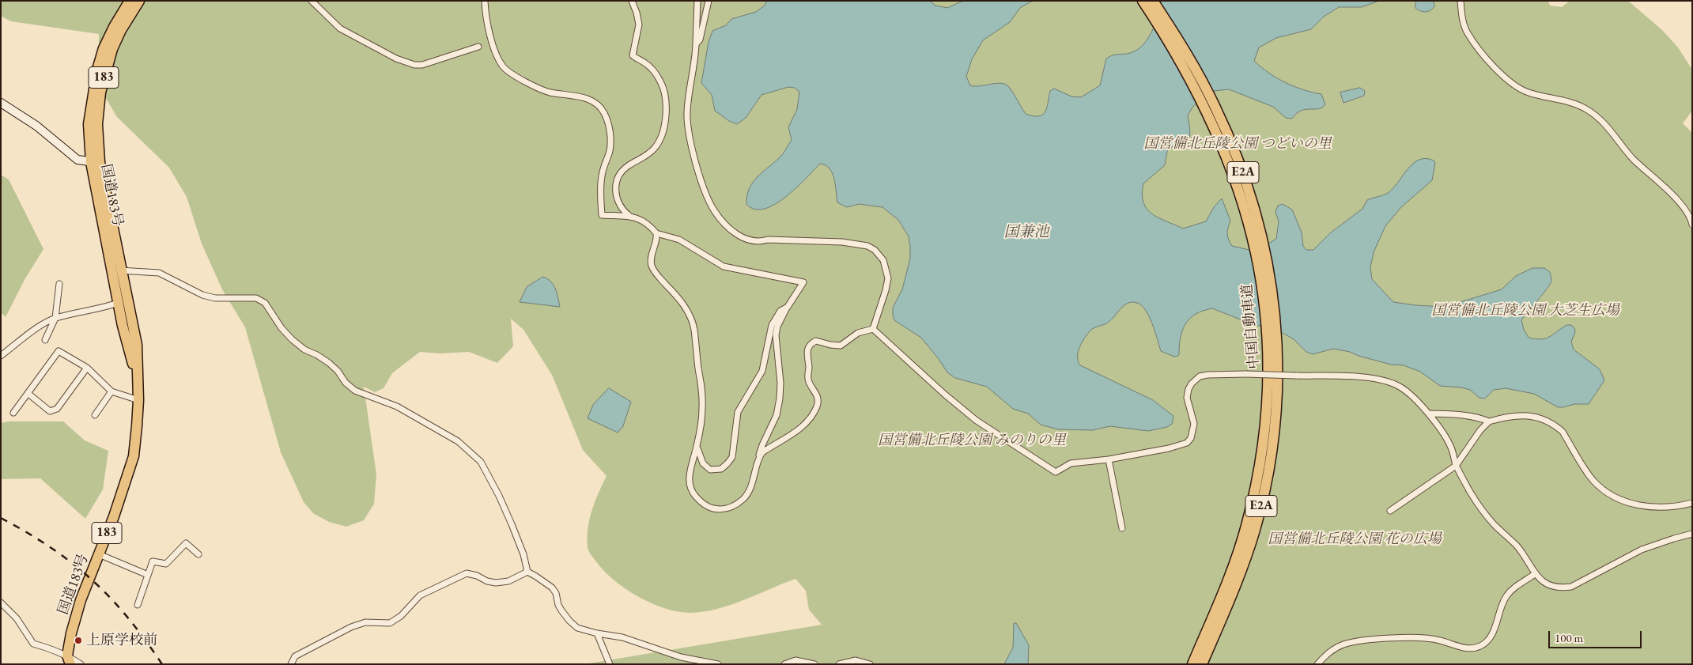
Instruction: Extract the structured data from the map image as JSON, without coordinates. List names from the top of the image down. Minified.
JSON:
{"streets":{"highway":["183","E2A","国道183号","中国自動車道"]},"water":["国兼池"],"parks":["国営備北丘陵公園 つどいの里","国営備北丘陵公園 大芝生広場","国営備北丘陵公園 みのりの里","国営備北丘陵公園 花の広場"],"places":["上原学校前"],"scale_bar":"100 m"}
